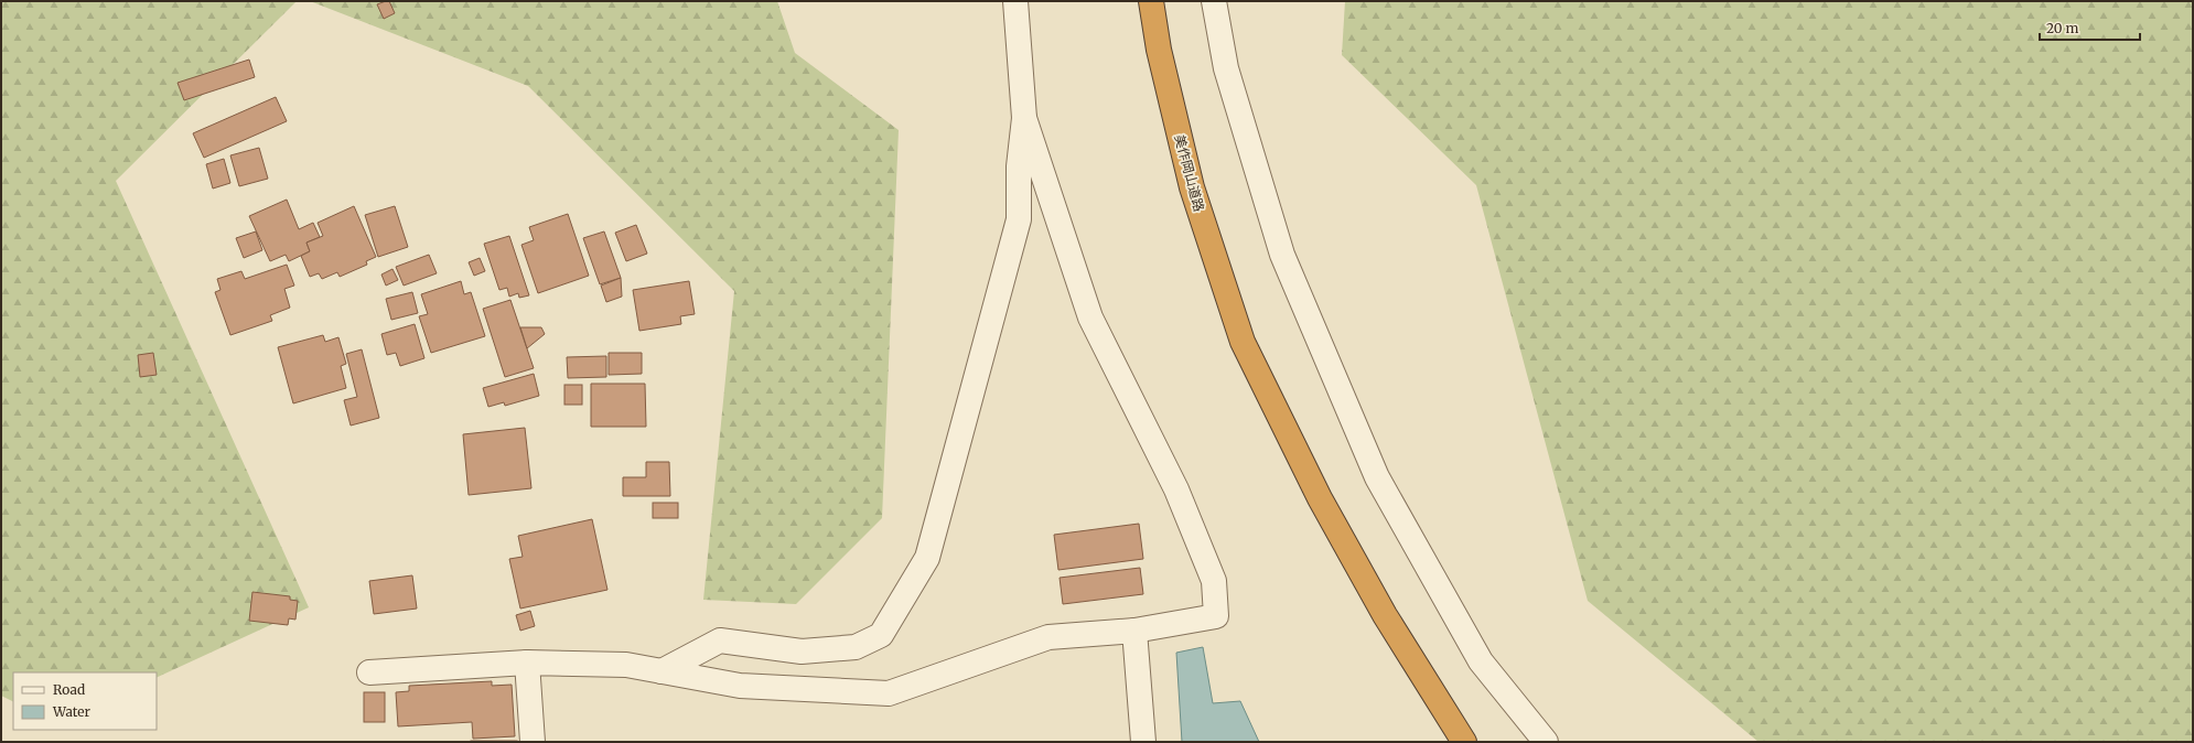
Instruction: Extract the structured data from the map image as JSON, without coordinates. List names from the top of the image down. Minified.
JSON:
{"streets":{"highway":["美作岡山道路"]},"legend":["Road","Water"],"scale_bar":"20 m"}
